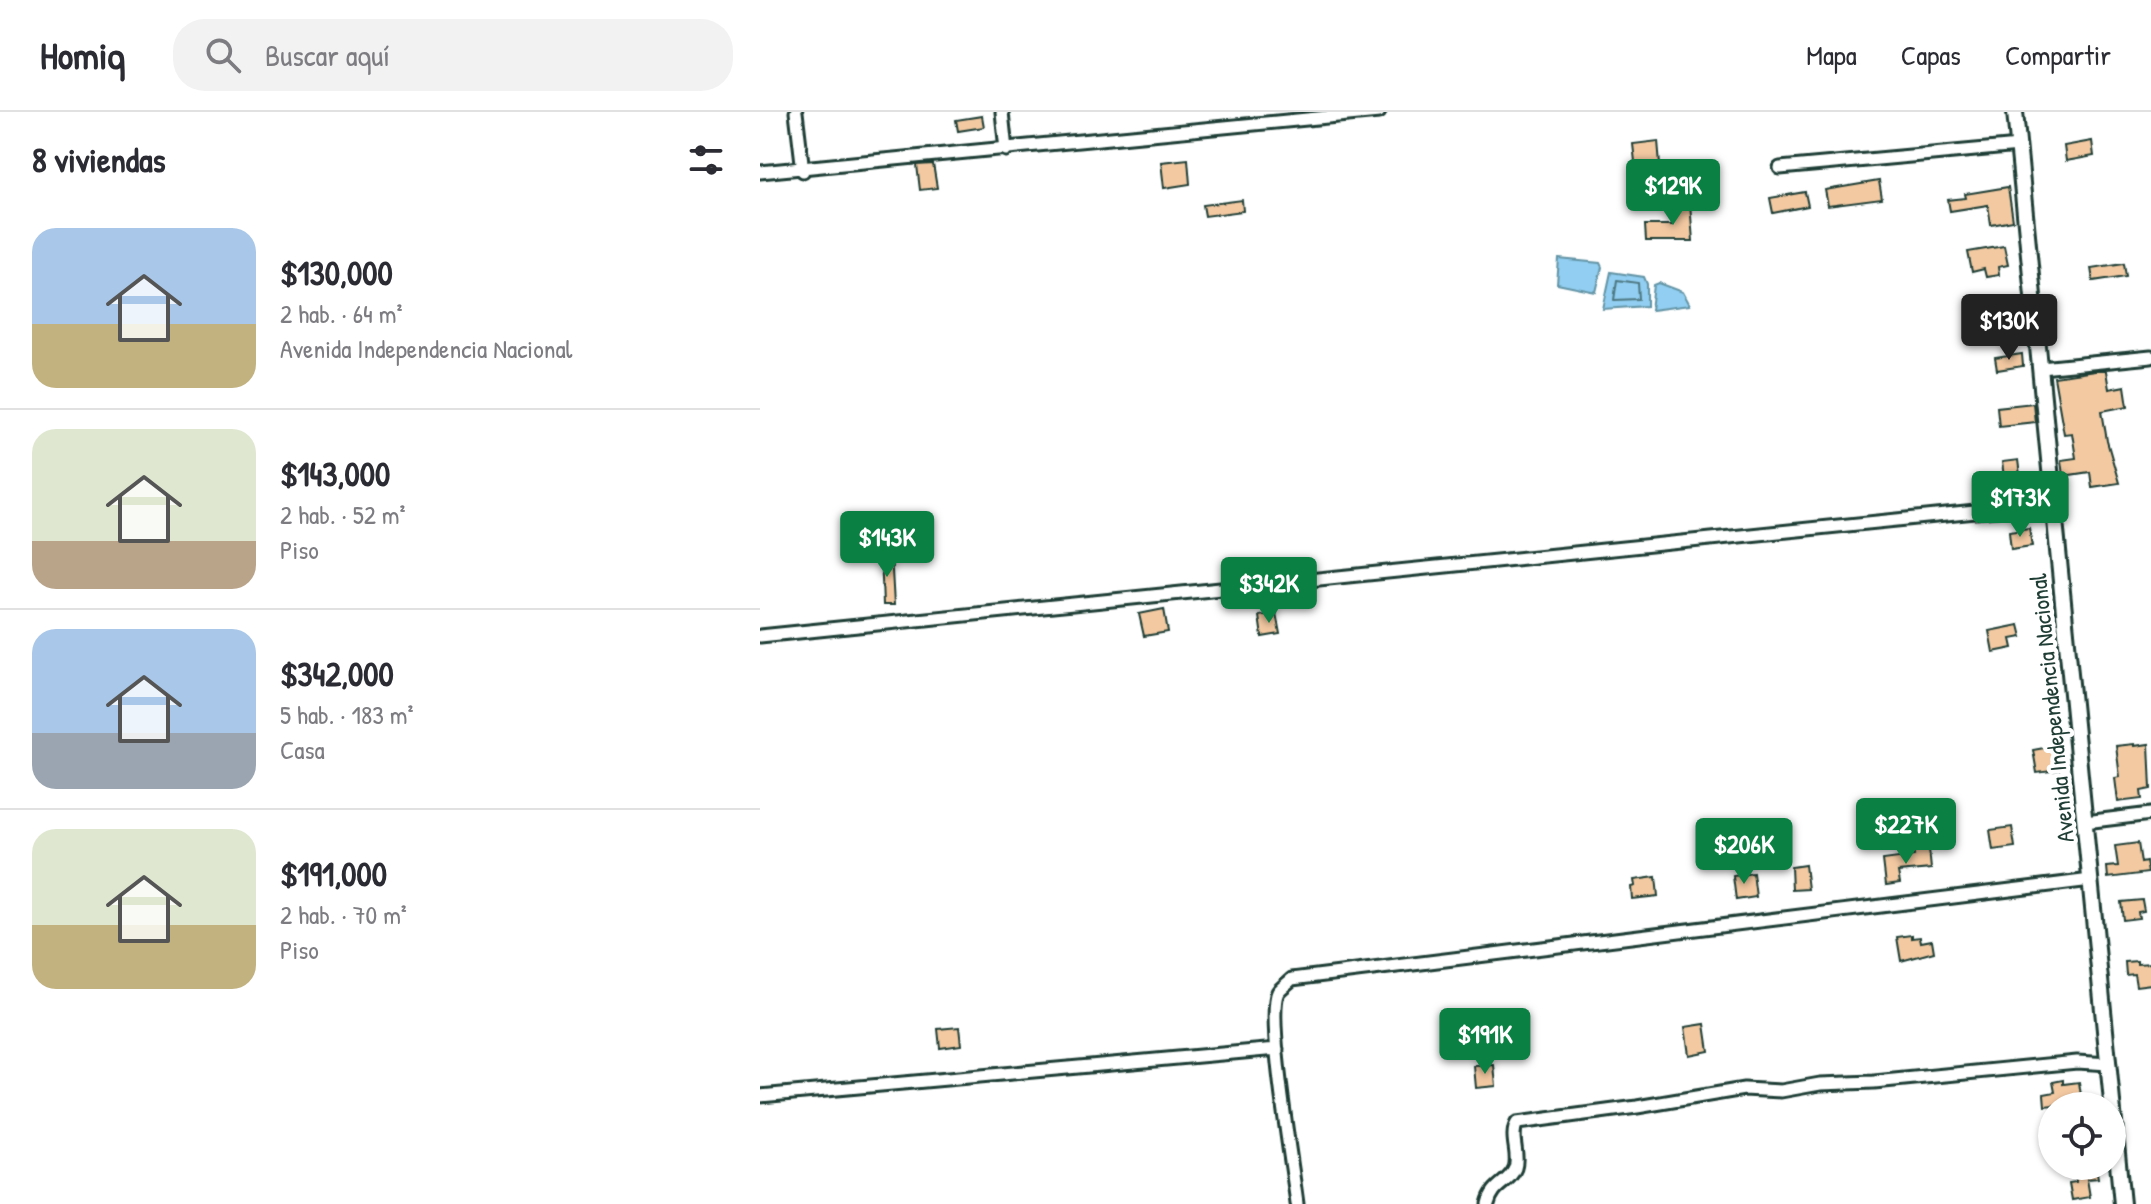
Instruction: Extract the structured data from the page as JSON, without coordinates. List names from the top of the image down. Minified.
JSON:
{"streets":{"main road":["Avenida Independencia Nacional"]},"page":{"header":"Homiq","search":"Buscar aquí","nav":["Mapa","Capas","Compartir"],"heading":"8 viviendas","price":["$129K","$130K","$173K","$143K","$342K","$227K","$206K","$191K"],"list":[{"name":"$130,000","note":"2 hab. · 64 m² · Avenida Independencia Nacional"},{"name":"$143,000","note":"2 hab. · 52 m² · Piso"},{"name":"$342,000","note":"5 hab. · 183 m² · Casa"},{"name":"$191,000","note":"2 hab. · 70 m² · Piso"}]}}
